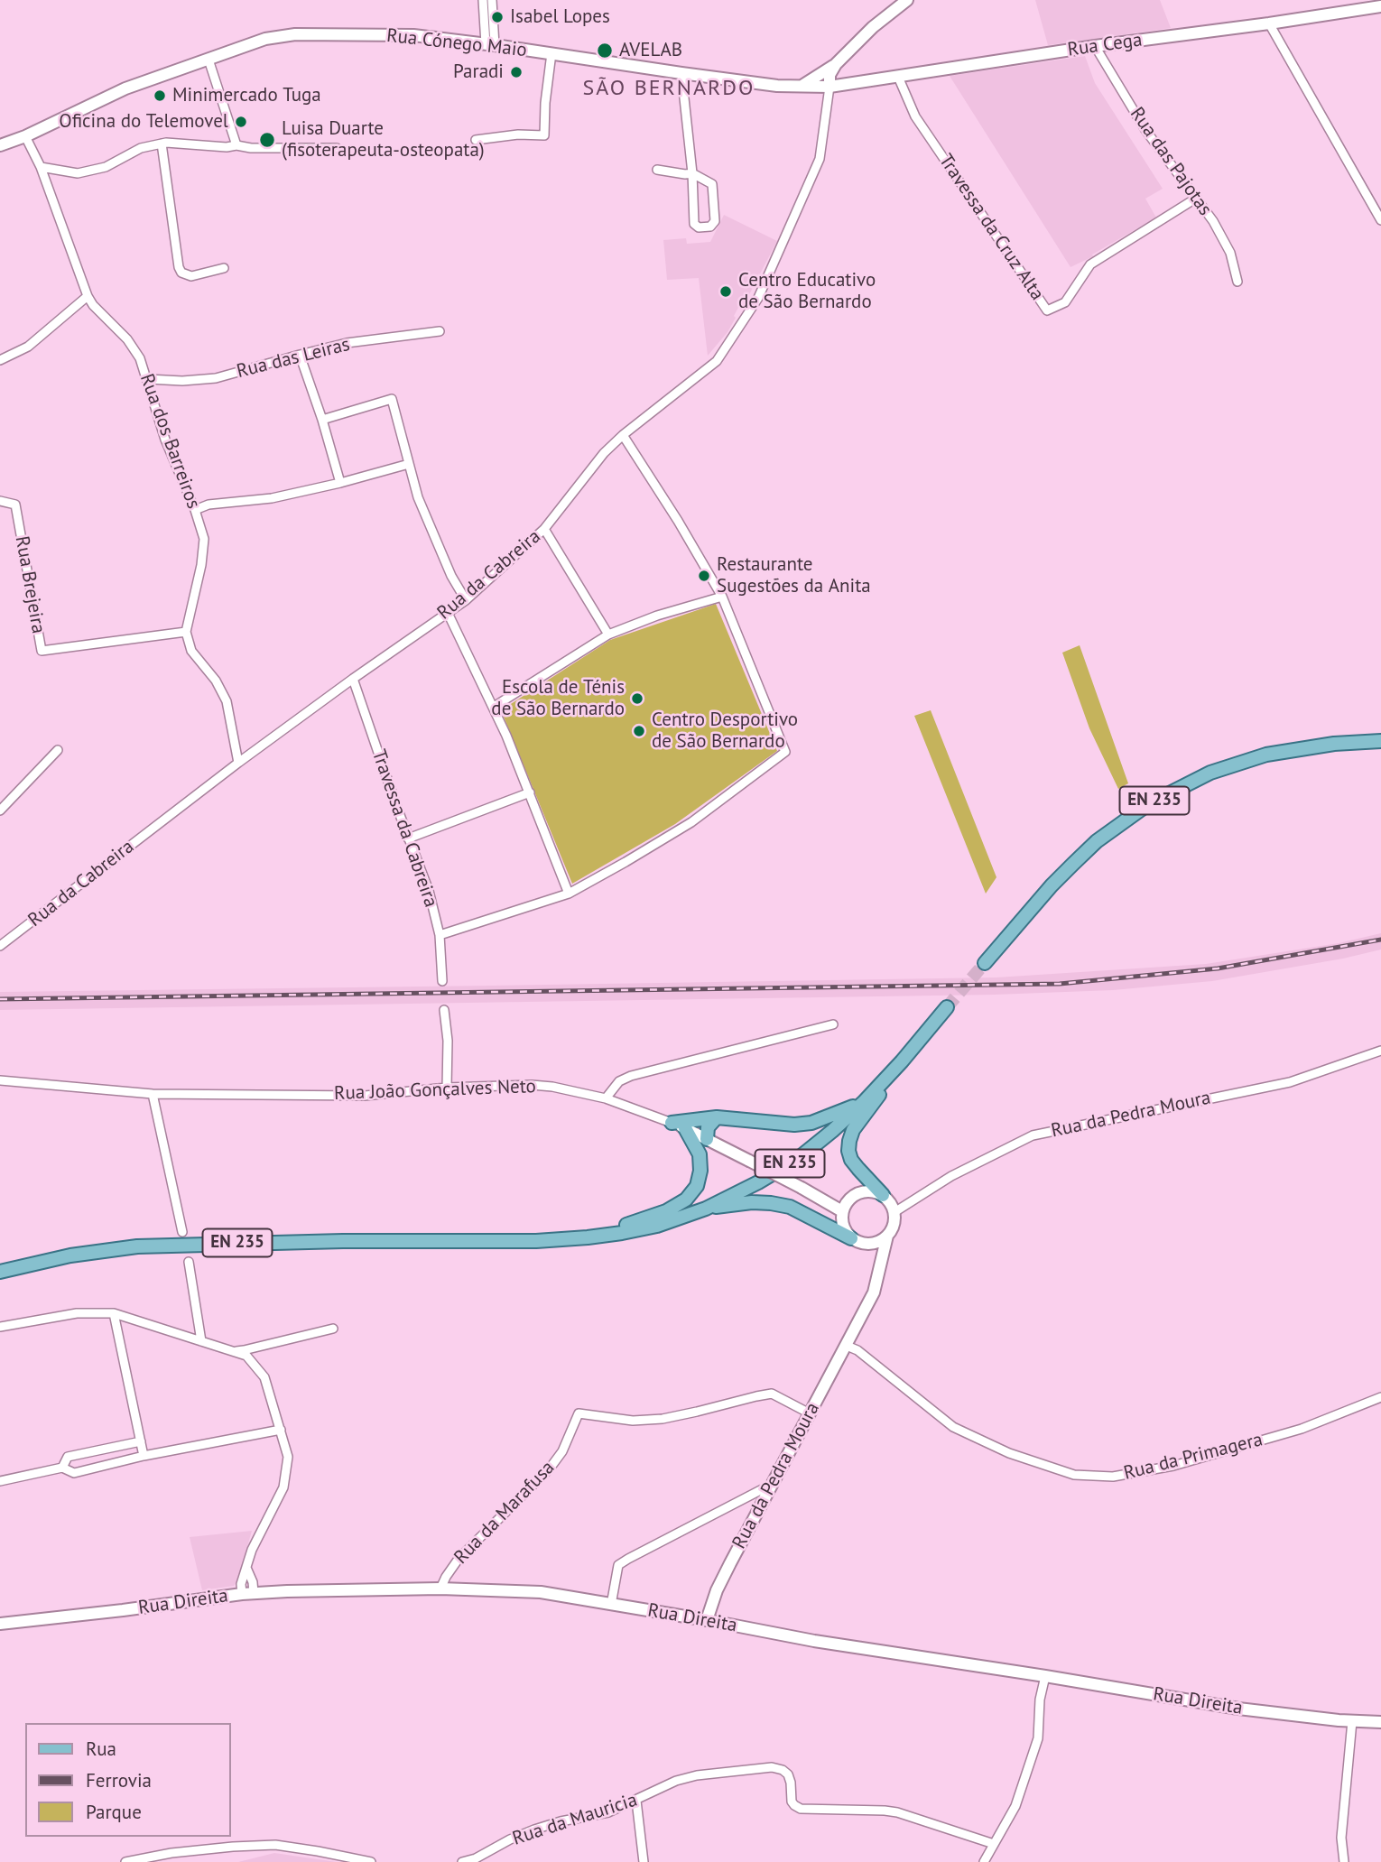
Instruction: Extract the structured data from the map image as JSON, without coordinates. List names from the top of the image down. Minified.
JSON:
{"streets":{"main road":["Rua Cónego Maio","Rua Cega","EN 235","Rua João Gonçalves Neto","Rua da Pedra Moura","Rua Direita"],"street":["Rua das Pajotas","Travessa da Cruz Alta","Rua das Leiras","Rua dos Barreiros","Rua da Cabreira","Rua Brejeira","Travessa da Cabreira","Rua da Primagera","Rua da Marafusa","Rua da Mauricia"]},"crossings":[["Rua Cónego Maio","Rua Cega"],["Rua Cónego Maio","Rua dos Barreiros"],["Rua Cónego Maio","Rua da Cabreira"],["Rua Cega","Rua das Pajotas"],["Rua Cega","Travessa da Cruz Alta"],["Rua Cega","Rua da Cabreira"],["Rua das Pajotas","Travessa da Cruz Alta"],["Rua das Leiras","Rua dos Barreiros"],["Rua dos Barreiros","Rua Brejeira"],["Rua da Cabreira","Travessa da Cabreira"],["Rua João Gonçalves Neto","Rua da Pedra Moura"],["Rua da Pedra Moura","Rua da Primagera"],["Rua da Pedra Moura","Rua da Marafusa"],["Rua da Pedra Moura","Rua Direita"],["Rua da Marafusa","Rua Direita"]],"districts":["SÃO BERNARDO"],"places":["Isabel Lopes","AVELAB","Paradi","Minimercado Tuga","Oficina do Telemovel","Luisa Duarte (fisoterapeuta-osteopata)","Centro Educativo de São Bernardo","Restaurante Sugestões da Anita","Escola de Ténis de São Bernardo","Centro Desportivo de São Bernardo"],"legend":["Rua","Ferrovia","Parque"]}
